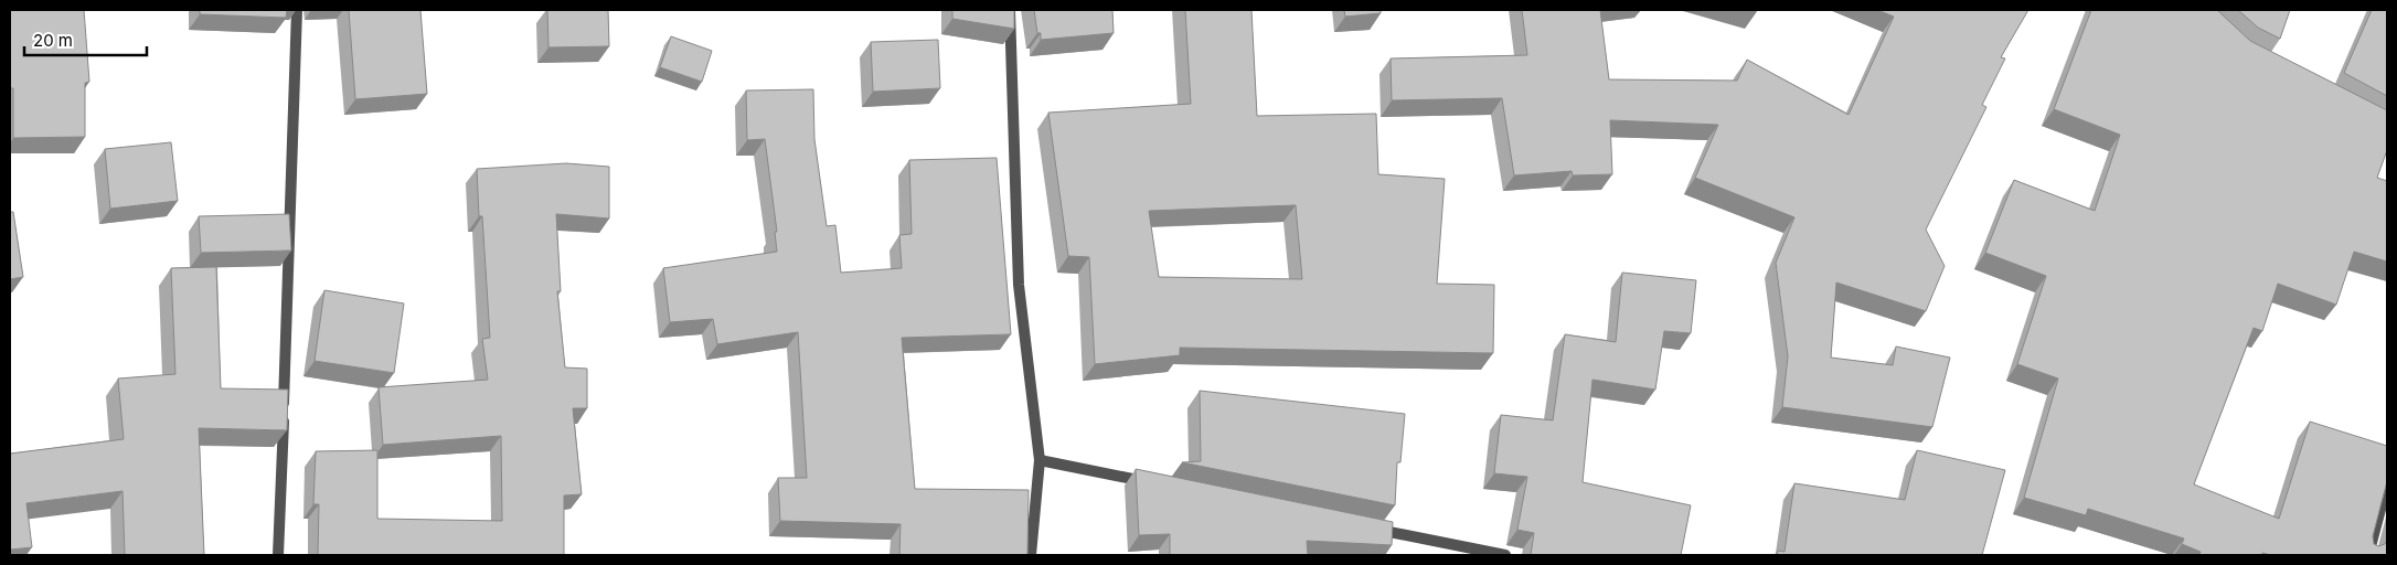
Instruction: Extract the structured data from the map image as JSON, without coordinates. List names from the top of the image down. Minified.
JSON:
{"scale_bar":"20 m"}
